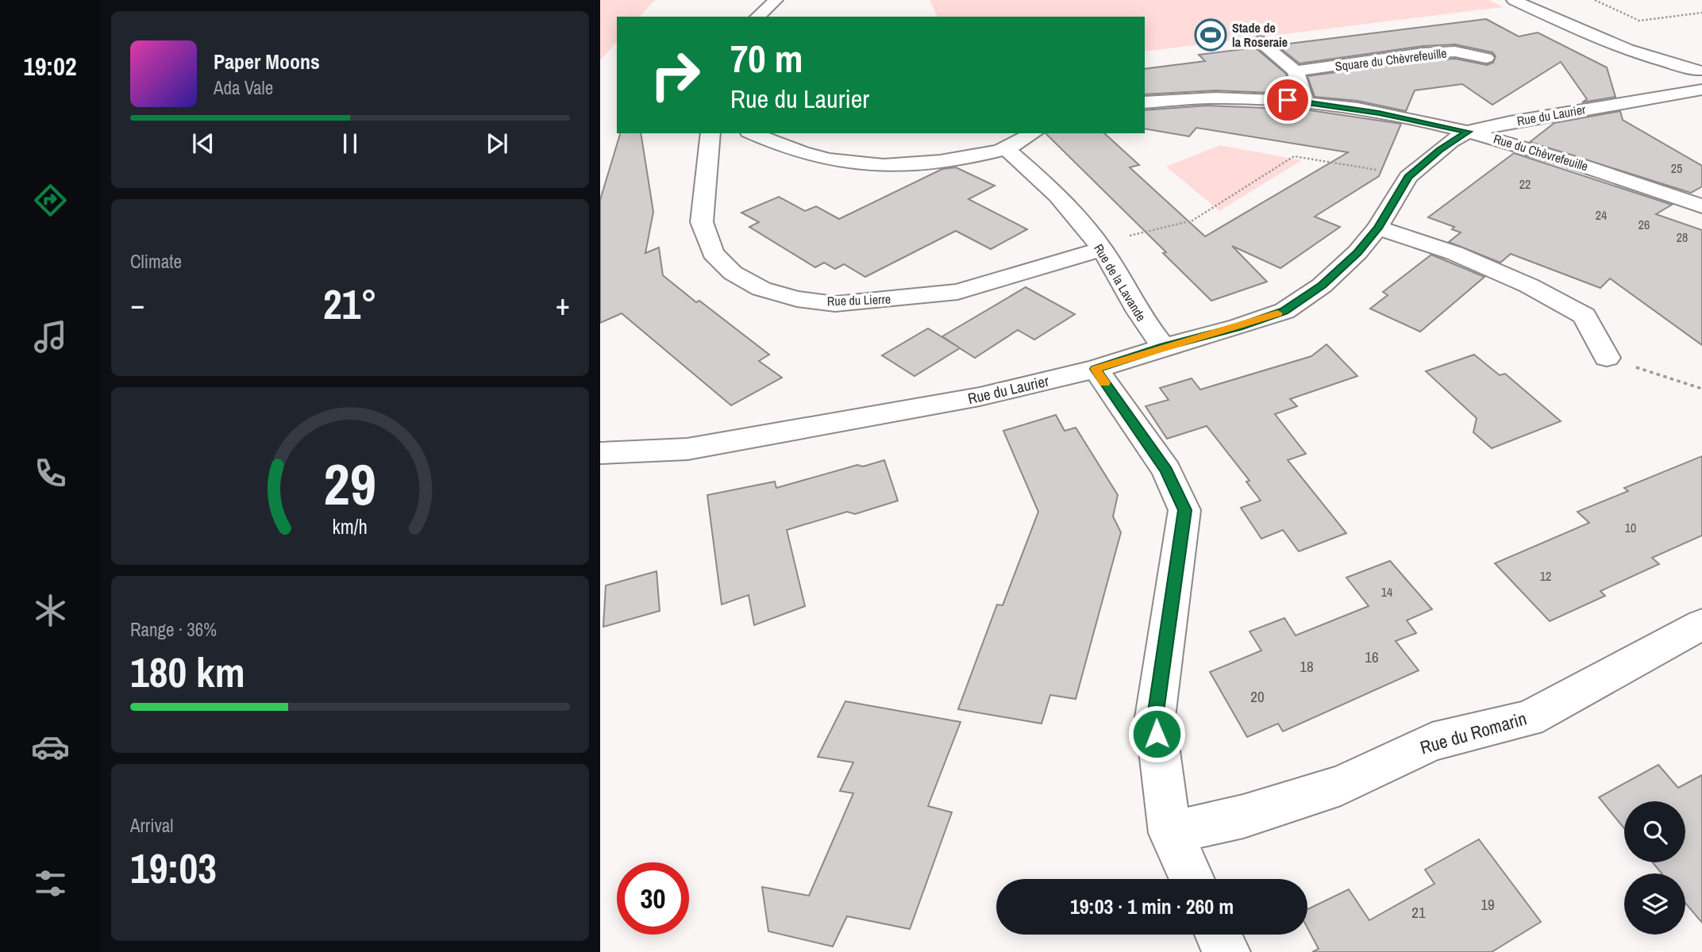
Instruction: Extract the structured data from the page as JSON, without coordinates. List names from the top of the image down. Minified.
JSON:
{"streets":{"street":["Square du Chèvrefeuille","Rue du Laurier","Rue du Chèvrefeuille","Rue de la Lavande","Rue du Lierre","Rue du Romarin"]},"crossings":[["Rue du Laurier","Rue du Chèvrefeuille"],["Rue du Laurier","Rue de la Lavande"],["Rue de la Lavande","Rue du Lierre"]],"places":{"sports":["Stade de la Roseraie"]},"house_numbers":["25","22","24","26","28","10","12","14","16","18","20","19","21"],"page":{"tabs":"19:02","turn":["70 m","Rue du Laurier"],"song":["Paper Moons","Ada Vale"],"tile":["Climate",["Range · 36%","180 km"],["Arrival","19:03"]],"heat":["−","21°","+"],"limit":"30","trip":"19:03 · 1 min · 260 m","gauge":["29","km/h"]}}
